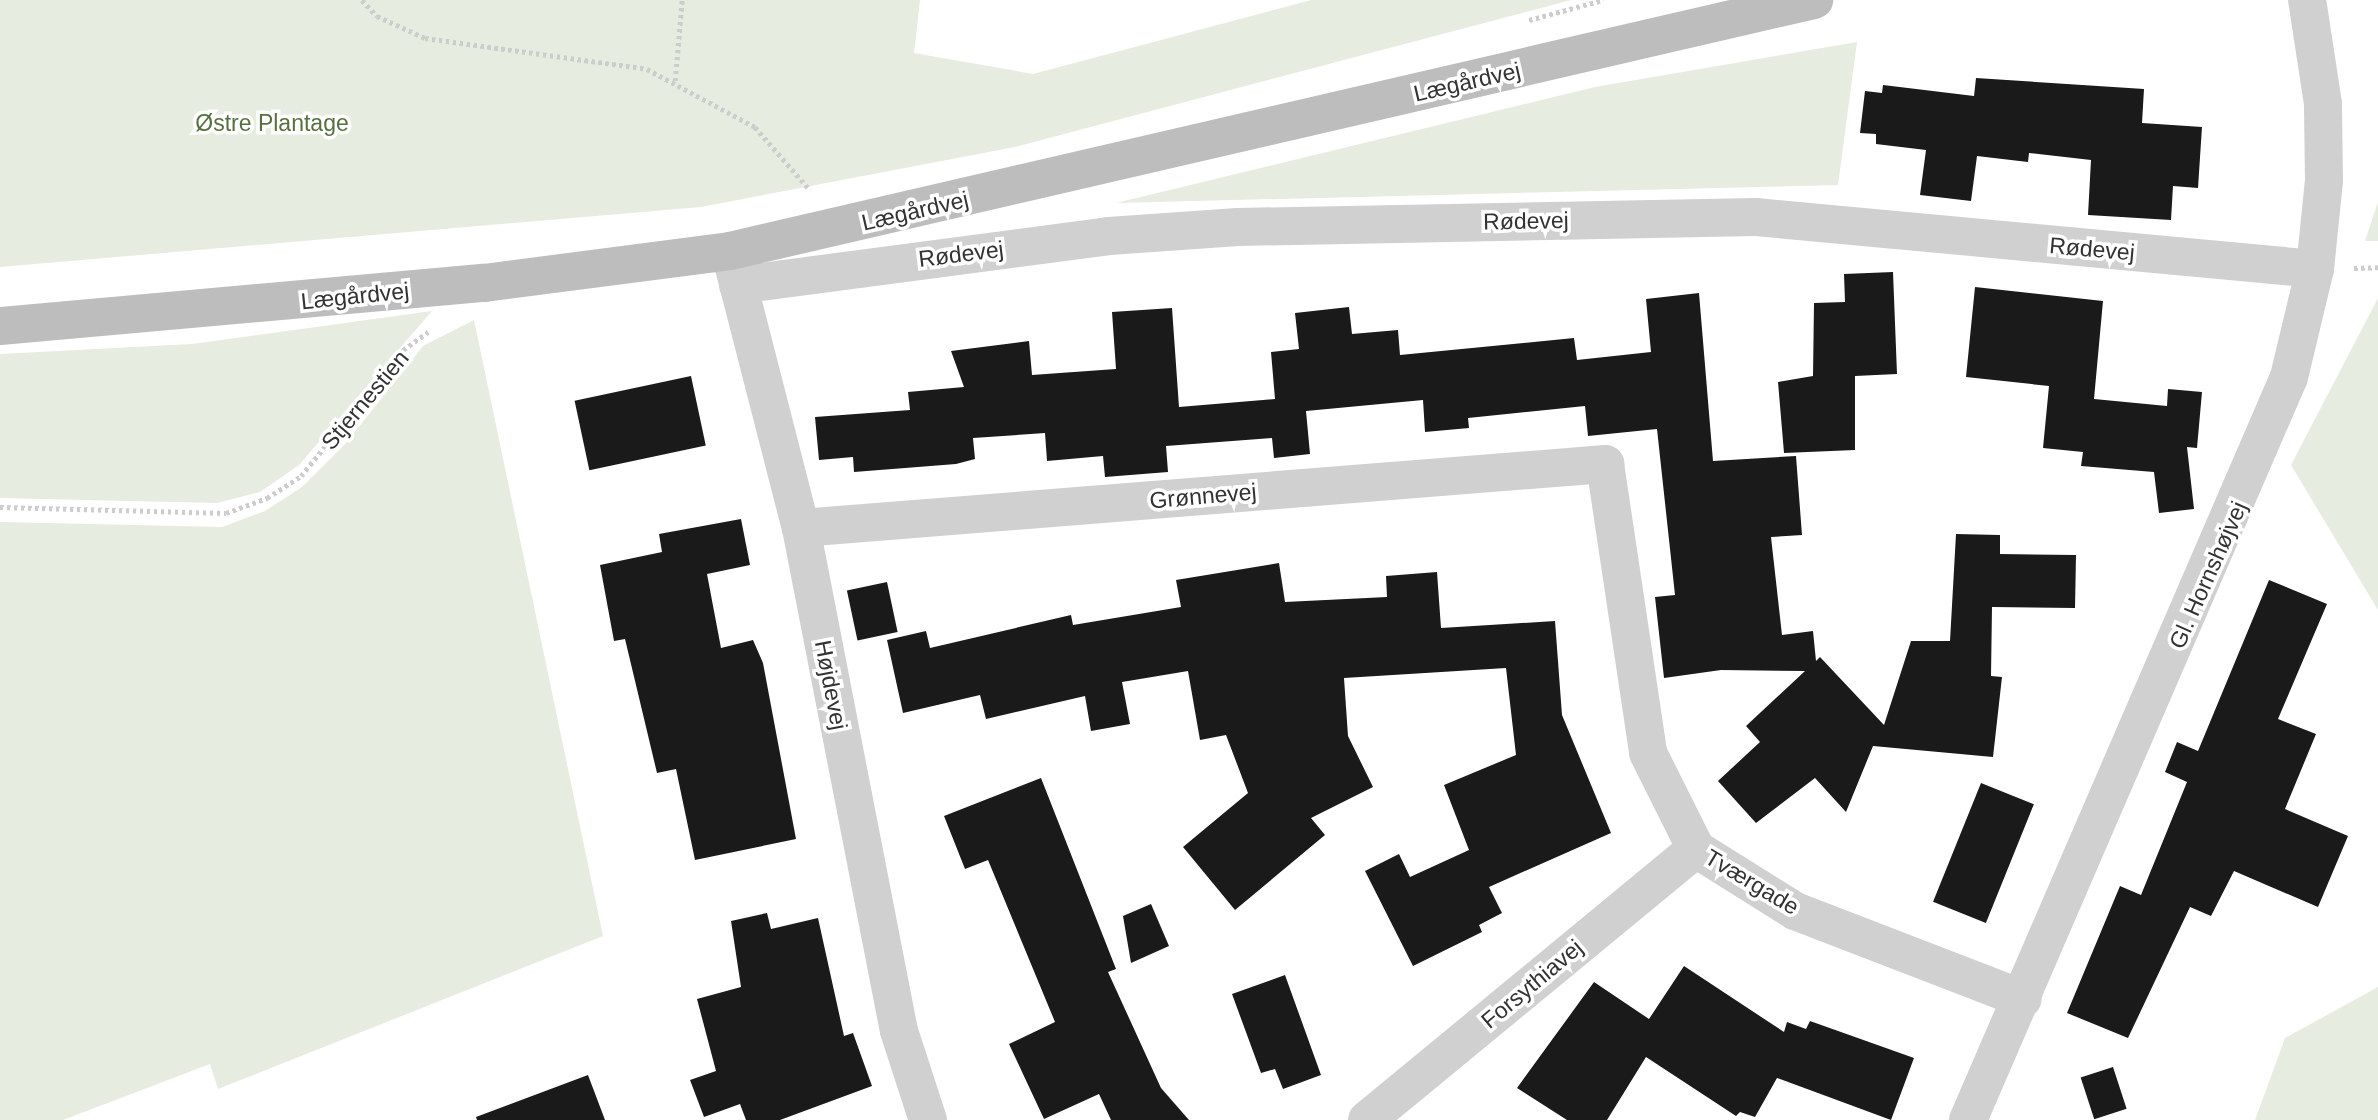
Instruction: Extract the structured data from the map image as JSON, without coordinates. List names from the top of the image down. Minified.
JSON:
{"streets":{"street":["Lægårdvej","Rødevej","Grønnevej","Gl. Hornshøjvej","Højdevej","Tværgade","Forsythiavej"],"path":["Stjernestien"]},"crossings":[["Lægårdvej","Rødevej"],["Lægårdvej","Højdevej"],["Rødevej","Gl. Hornshøjvej"],["Rødevej","Højdevej"],["Grønnevej","Højdevej"],["Grønnevej","Tværgade"],["Gl. Hornshøjvej","Tværgade"],["Tværgade","Forsythiavej"]],"parks":["Østre Plantage"]}
